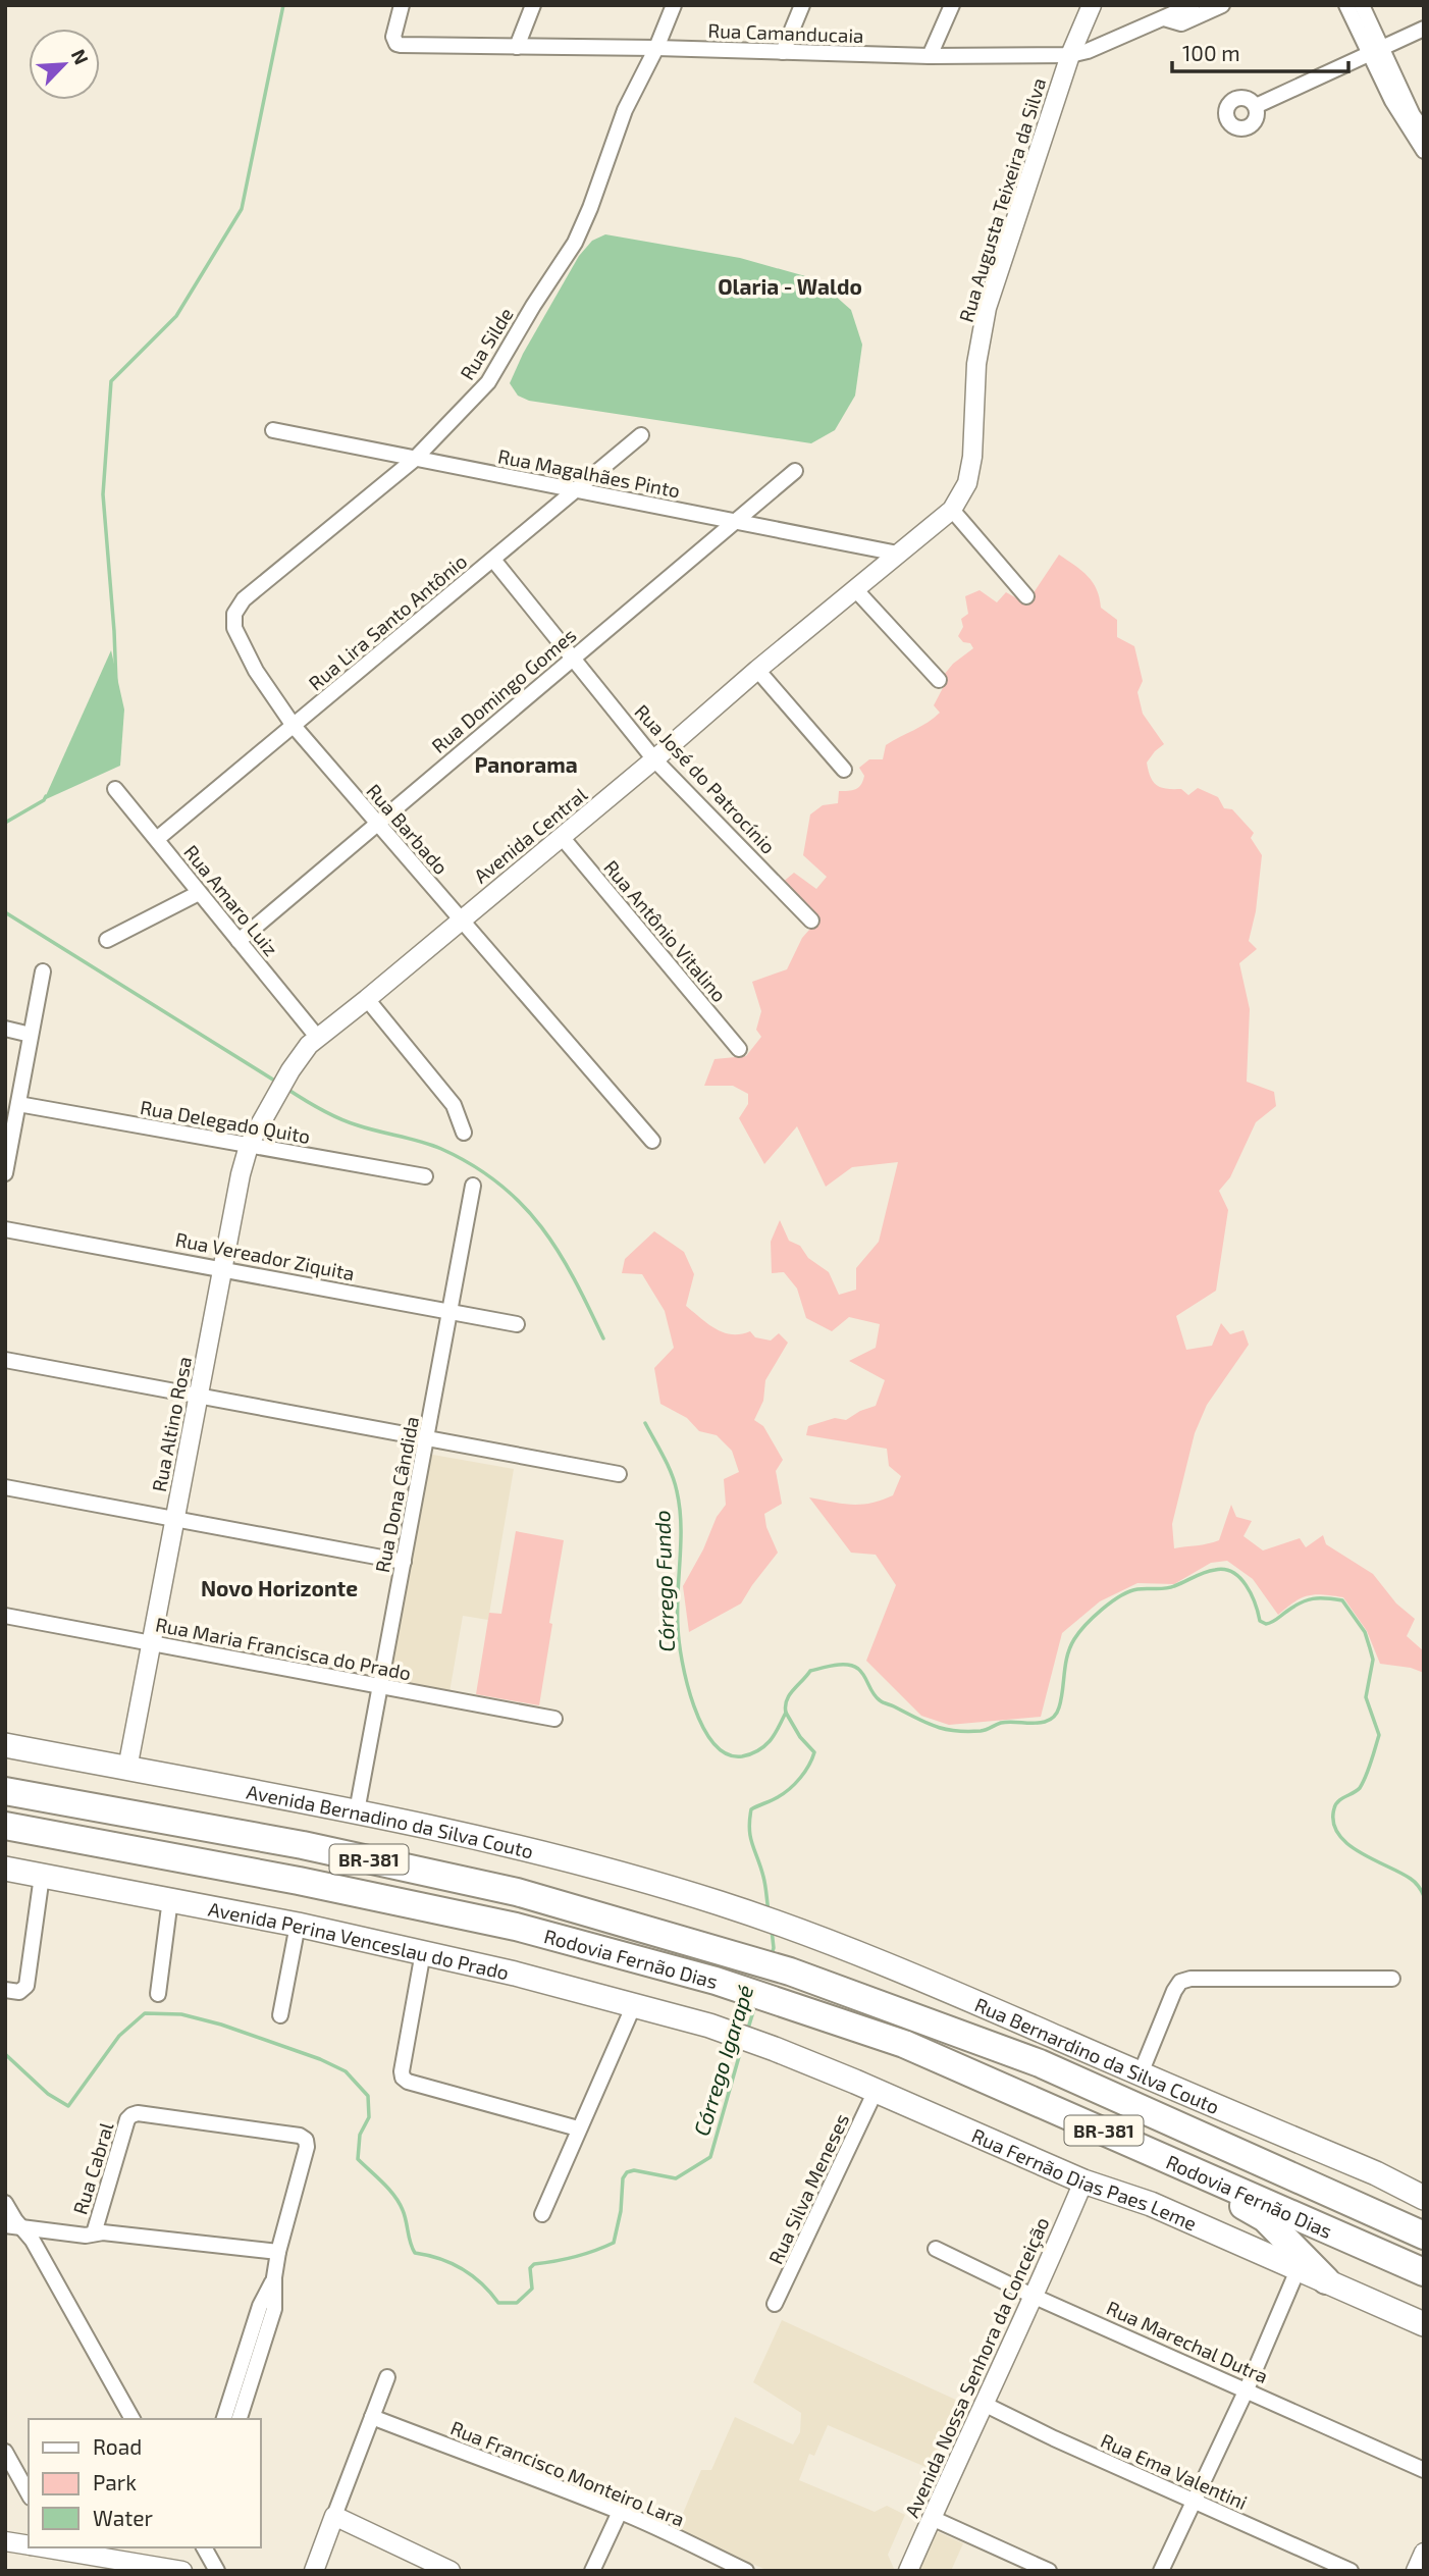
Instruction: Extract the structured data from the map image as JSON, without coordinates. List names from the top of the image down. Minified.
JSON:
{"streets":{"highway":["BR-381","Rodovia Fernão Dias"],"main road":["Avenida Bernadino da Silva Couto","Avenida Perina Venceslau do Prado","Rua Bernardino da Silva Couto","Rua Fernão Dias Paes Leme"],"street":["Rua Camanducaia","Rua Augusta Teixeira da Silva","Rua Silde","Rua Magalhães Pinto","Rua Lira Santo Antônio","Rua Domingo Gomes","Rua José do Patrocínio","Rua Barbado","Avenida Central","Rua Amaro Luiz","Rua Antônio Vitalino","Rua Delegado Quito","Rua Vereador Ziquita","Rua Altino Rosa","Rua Dona Cândida","Rua Maria Francisca do Prado","Rua Cabral","Rua Silva Meneses","Rua Marechal Dutra","Avenida Nossa Senhora da Conceição","Rua Ema Valentini","Rua Francisco Monteiro Lara"]},"crossings":[["Rua Camanducaia","Rua Augusta Teixeira da Silva"],["Rua Camanducaia","Rua Silde"],["Rua Augusta Teixeira da Silva","Rua Magalhães Pinto"],["Rua Augusta Teixeira da Silva","Avenida Central"],["Rua Silde","Rua Magalhães Pinto"],["Rua Silde","Rua Barbado"],["Rua Magalhães Pinto","Rua Lira Santo Antônio"],["Rua Magalhães Pinto","Rua Domingo Gomes"],["Rua Magalhães Pinto","Avenida Central"],["Rua Lira Santo Antônio","Rua José do Patrocínio"],["Rua Lira Santo Antônio","Rua Barbado"],["Rua Lira Santo Antônio","Rua Amaro Luiz"],["Rua Domingo Gomes","Rua José do Patrocínio"],["Rua Domingo Gomes","Rua Barbado"],["Rua Domingo Gomes","Rua Amaro Luiz"],["Rua José do Patrocínio","Avenida Central"],["Rua Barbado","Avenida Central"],["Avenida Central","Rua Amaro Luiz"],["Avenida Central","Rua Antônio Vitalino"],["Avenida Central","Rua Altino Rosa"],["Rua Delegado Quito","Rua Altino Rosa"],["Rua Vereador Ziquita","Rua Altino Rosa"],["Rua Vereador Ziquita","Rua Dona Cândida"],["Rua Altino Rosa","Rua Maria Francisca do Prado"],["Rua Altino Rosa","Avenida Bernadino da Silva Couto"],["Rua Dona Cândida","Rua Maria Francisca do Prado"],["Rua Dona Cândida","Avenida Bernadino da Silva Couto"],["Avenida Bernadino da Silva Couto","Rua Bernardino da Silva Couto"],["Avenida Perina Venceslau do Prado","Rua Fernão Dias Paes Leme"],["Rua Fernão Dias Paes Leme","Rua Silva Meneses"],["Rua Fernão Dias Paes Leme","Avenida Nossa Senhora da Conceição"],["Rua Marechal Dutra","Avenida Nossa Senhora da Conceição"],["Avenida Nossa Senhora da Conceição","Rua Ema Valentini"]],"districts":["Olaria - Waldo","Panorama","Novo Horizonte"],"water":["Córrego Fundo","Córrego Igarapé"],"legend":["Road","Park","Water"],"scale_bar":"100 m","north":"top right"}
